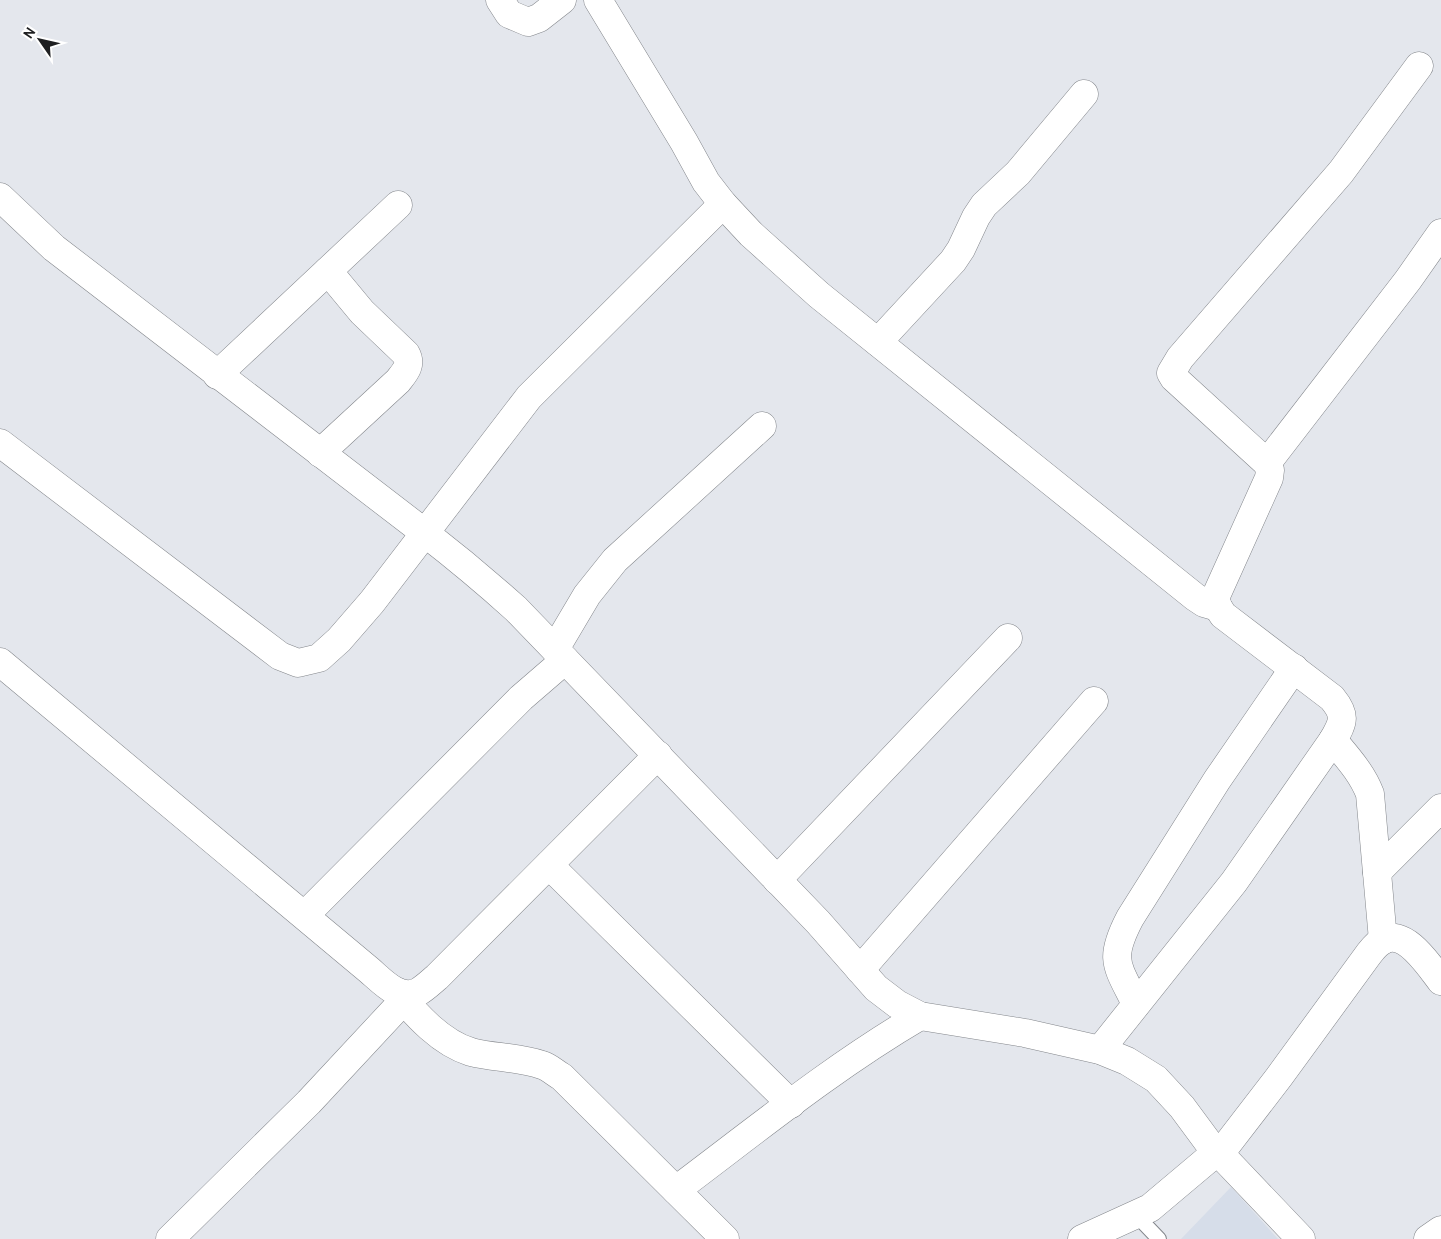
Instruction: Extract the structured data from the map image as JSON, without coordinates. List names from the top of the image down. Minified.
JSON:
{"north":"top left"}
